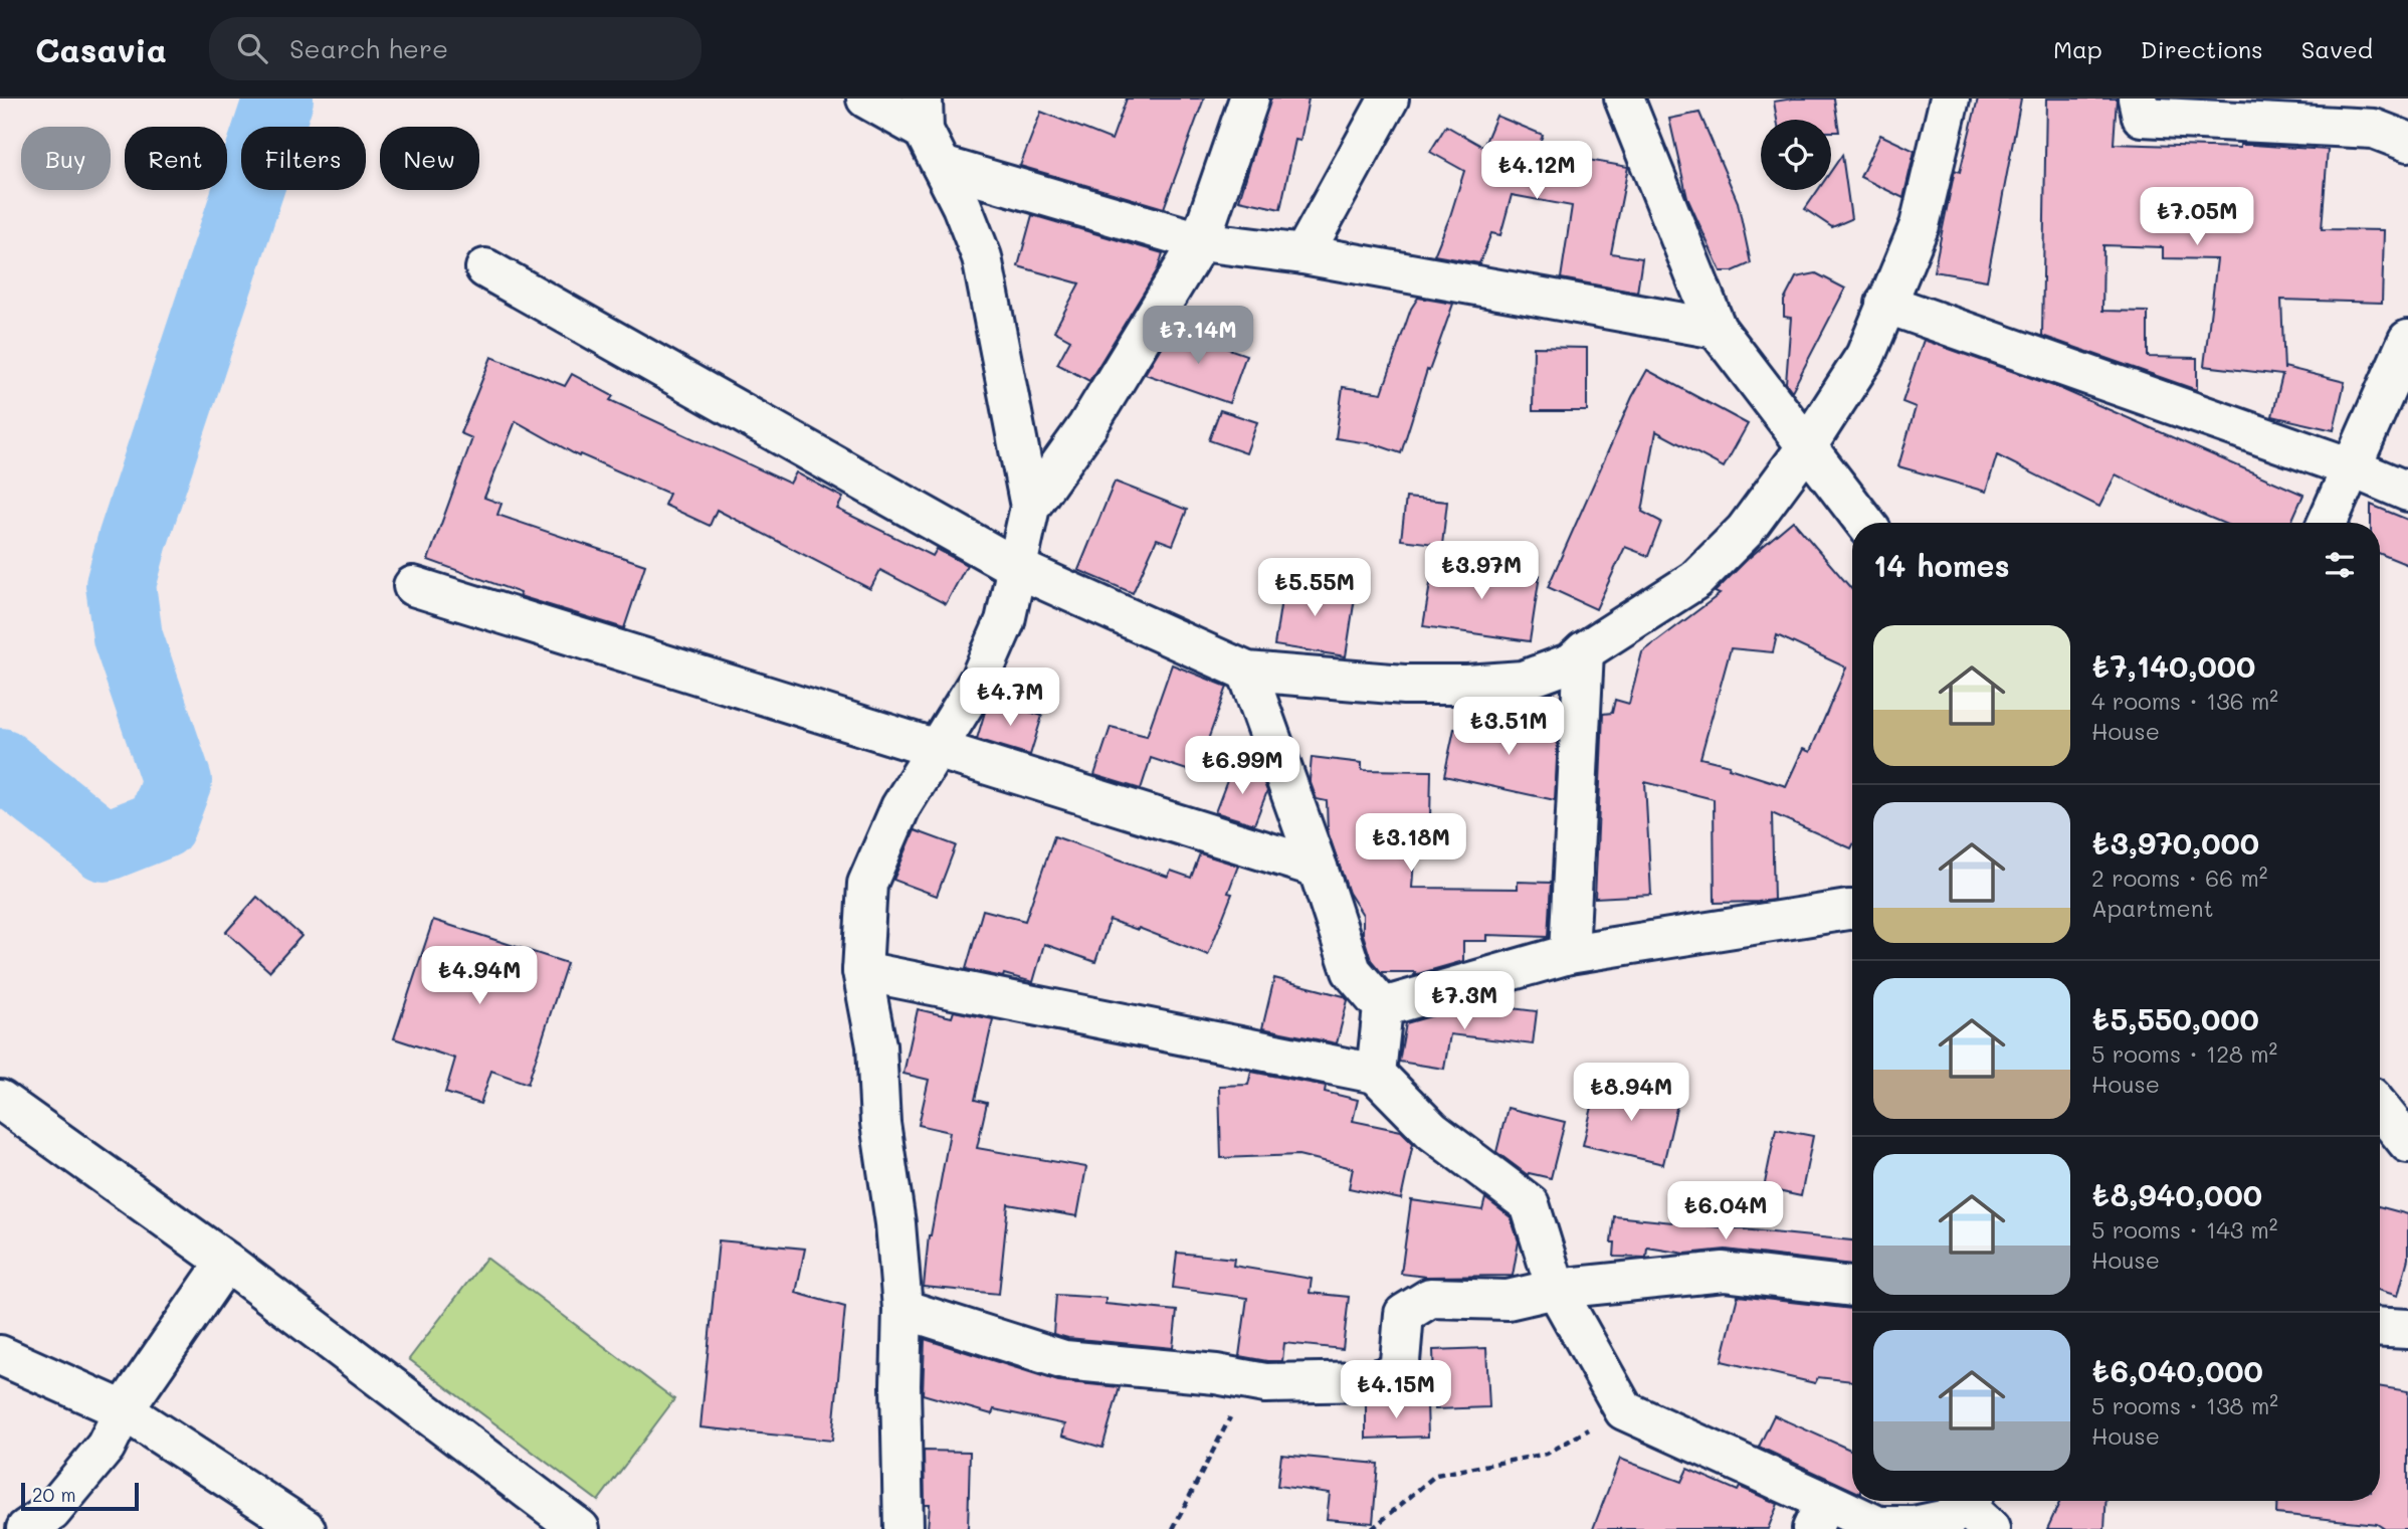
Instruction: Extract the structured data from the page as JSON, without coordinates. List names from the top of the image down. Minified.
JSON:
{"scale_bar":"20 m","page":{"header":"Casavia","search":"Search here","nav":["Map","Directions","Saved"],"chip":["Buy","Rent","Filters","New"],"price":["₺4.12M","₺7.05M","₺7.14M","₺3.97M","₺5.55M","₺4.7M","₺3.51M","₺6.99M","₺3.18M","₺4.94M","₺7.3M","₺8.94M","₺6.04M","₺4.15M"],"heading":"14 homes","list":[{"name":"₺7,140,000","note":"4 rooms · 136 m² · House"},{"name":"₺3,970,000","note":"2 rooms · 66 m² · Apartment"},{"name":"₺5,550,000","note":"5 rooms · 128 m² · House"},{"name":"₺8,940,000","note":"5 rooms · 143 m² · House"},{"name":"₺6,040,000","note":"5 rooms · 138 m² · House"}],"scale":"20 m"}}
